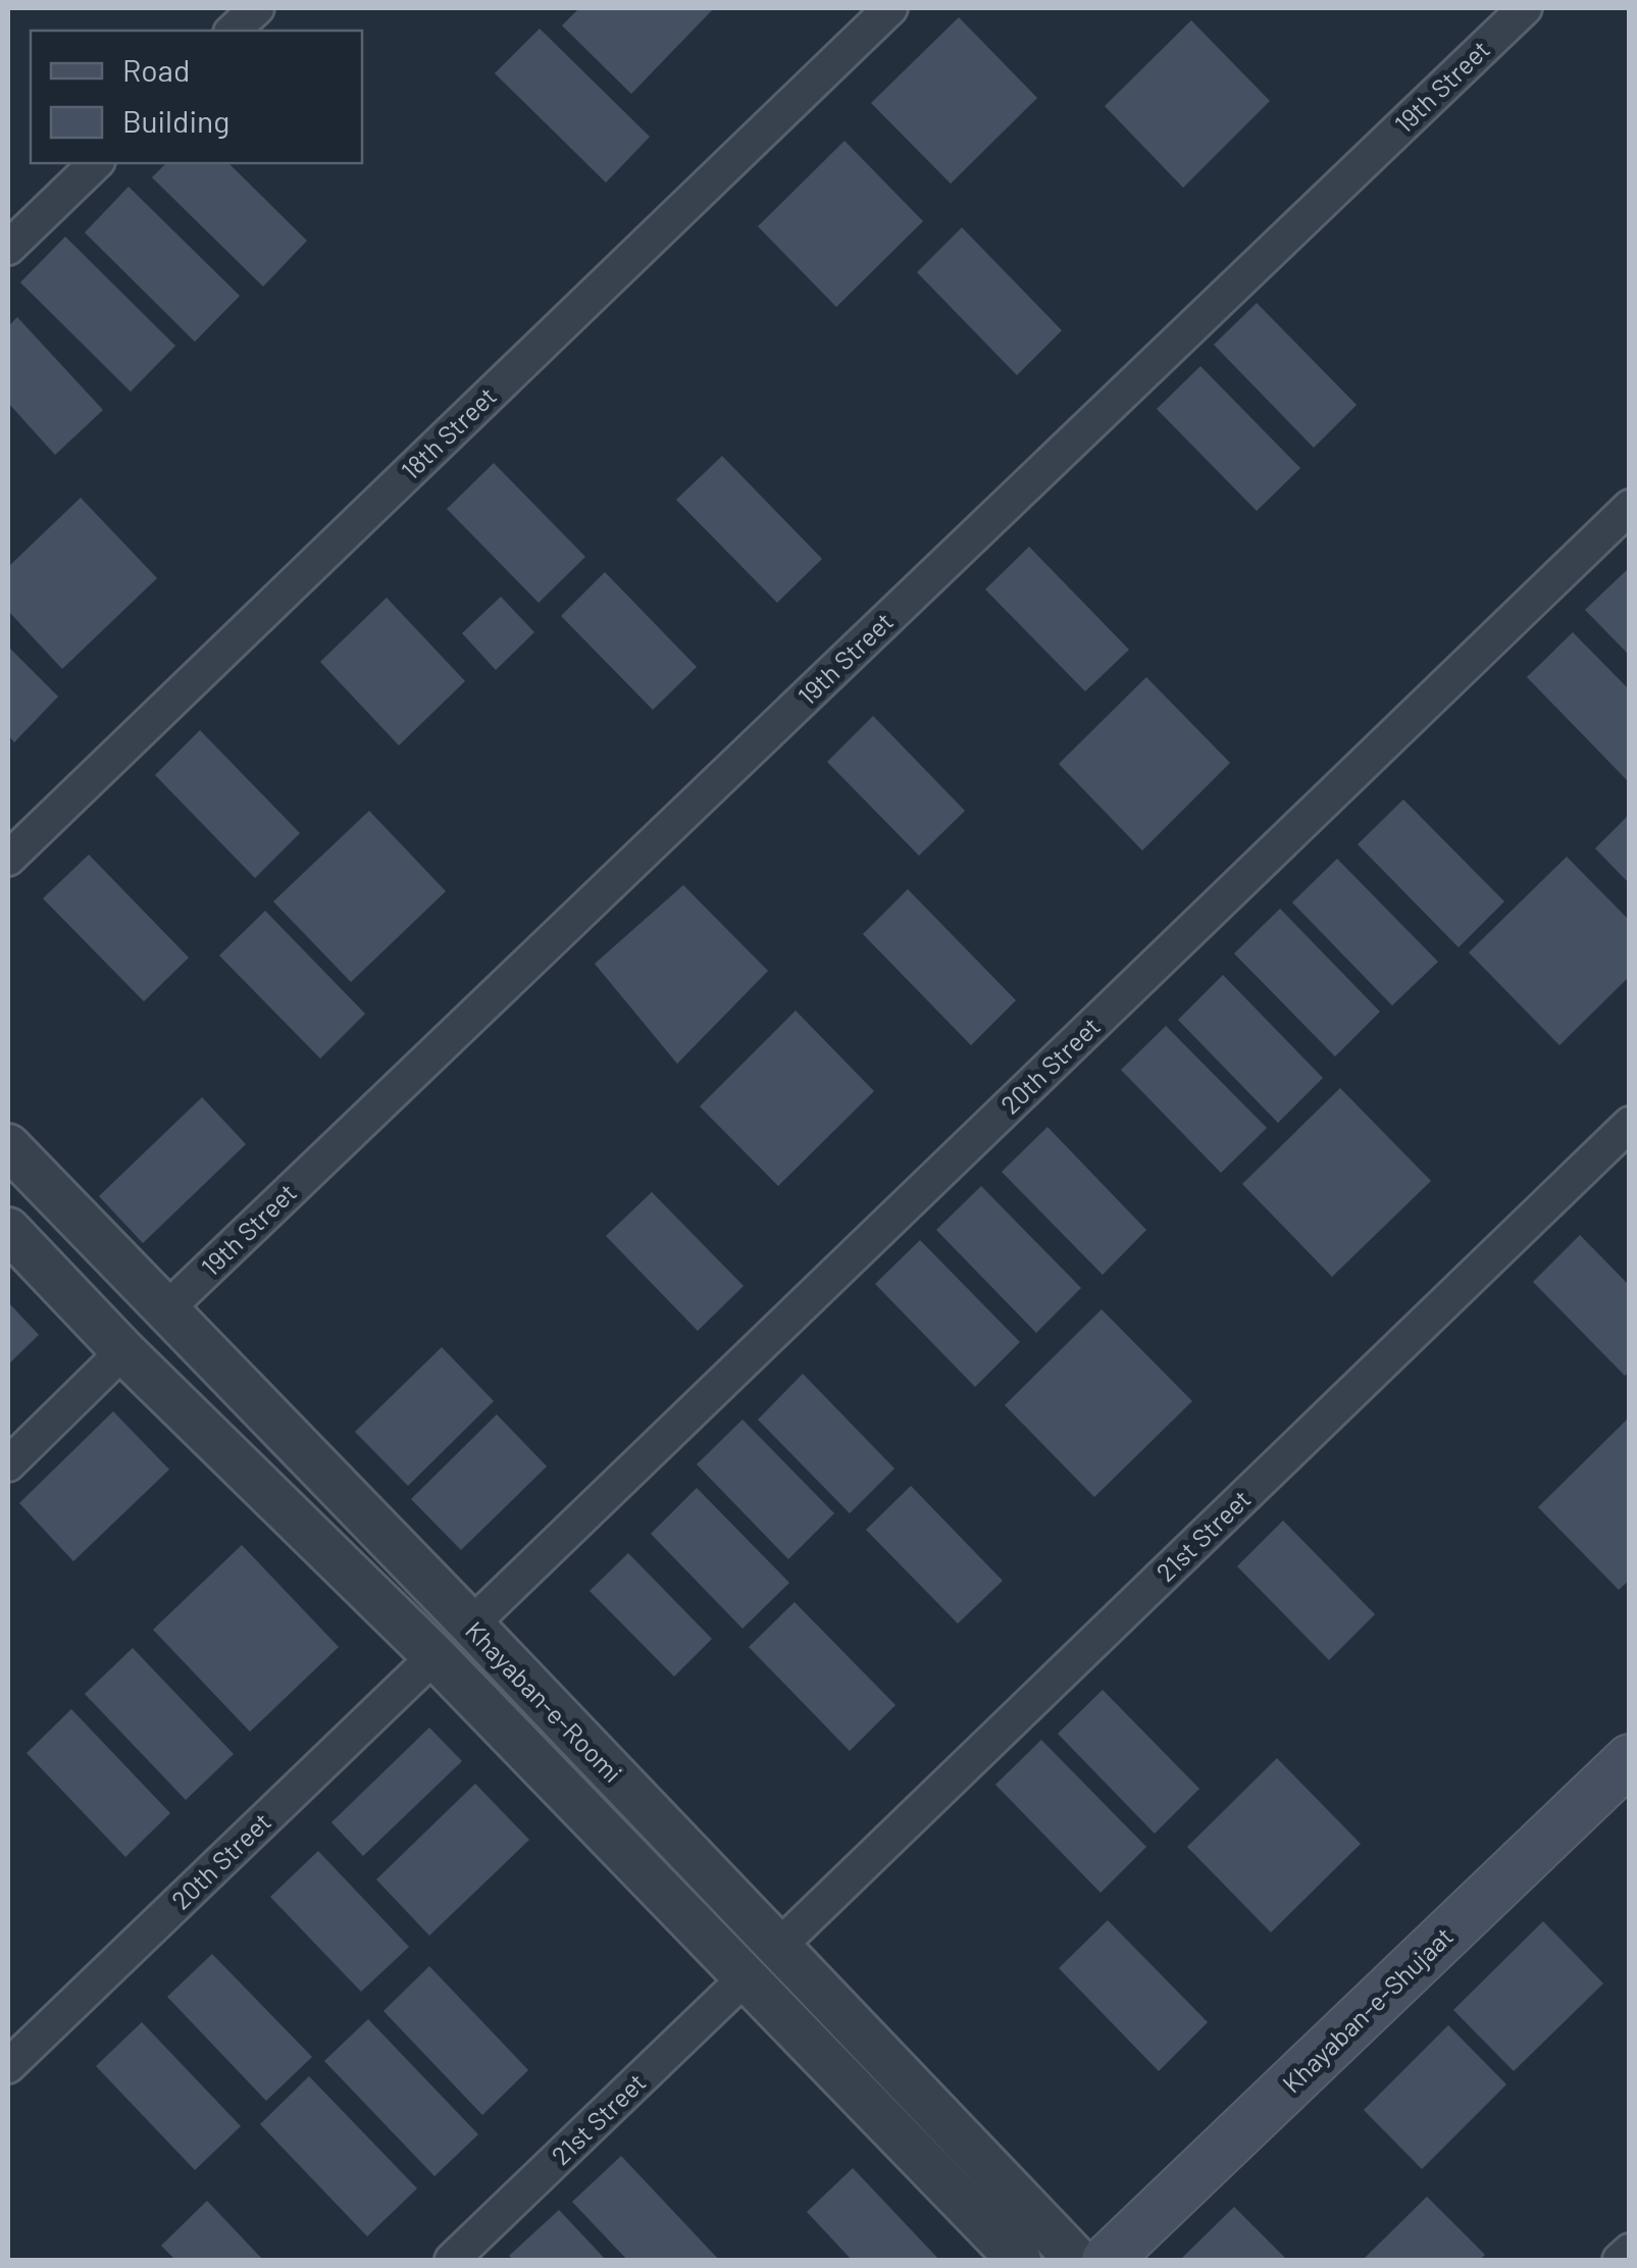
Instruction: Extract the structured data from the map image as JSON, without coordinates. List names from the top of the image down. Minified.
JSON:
{"streets":{"main road":["Khayaban-e-Shujaat"],"street":["19th Street","18th Street","20th Street","21st Street","Khayaban-e-Roomi"]},"crossings":[["19th Street","Khayaban-e-Roomi"],["20th Street","Khayaban-e-Roomi"],["21st Street","Khayaban-e-Roomi"]],"legend":["Road","Building"]}
